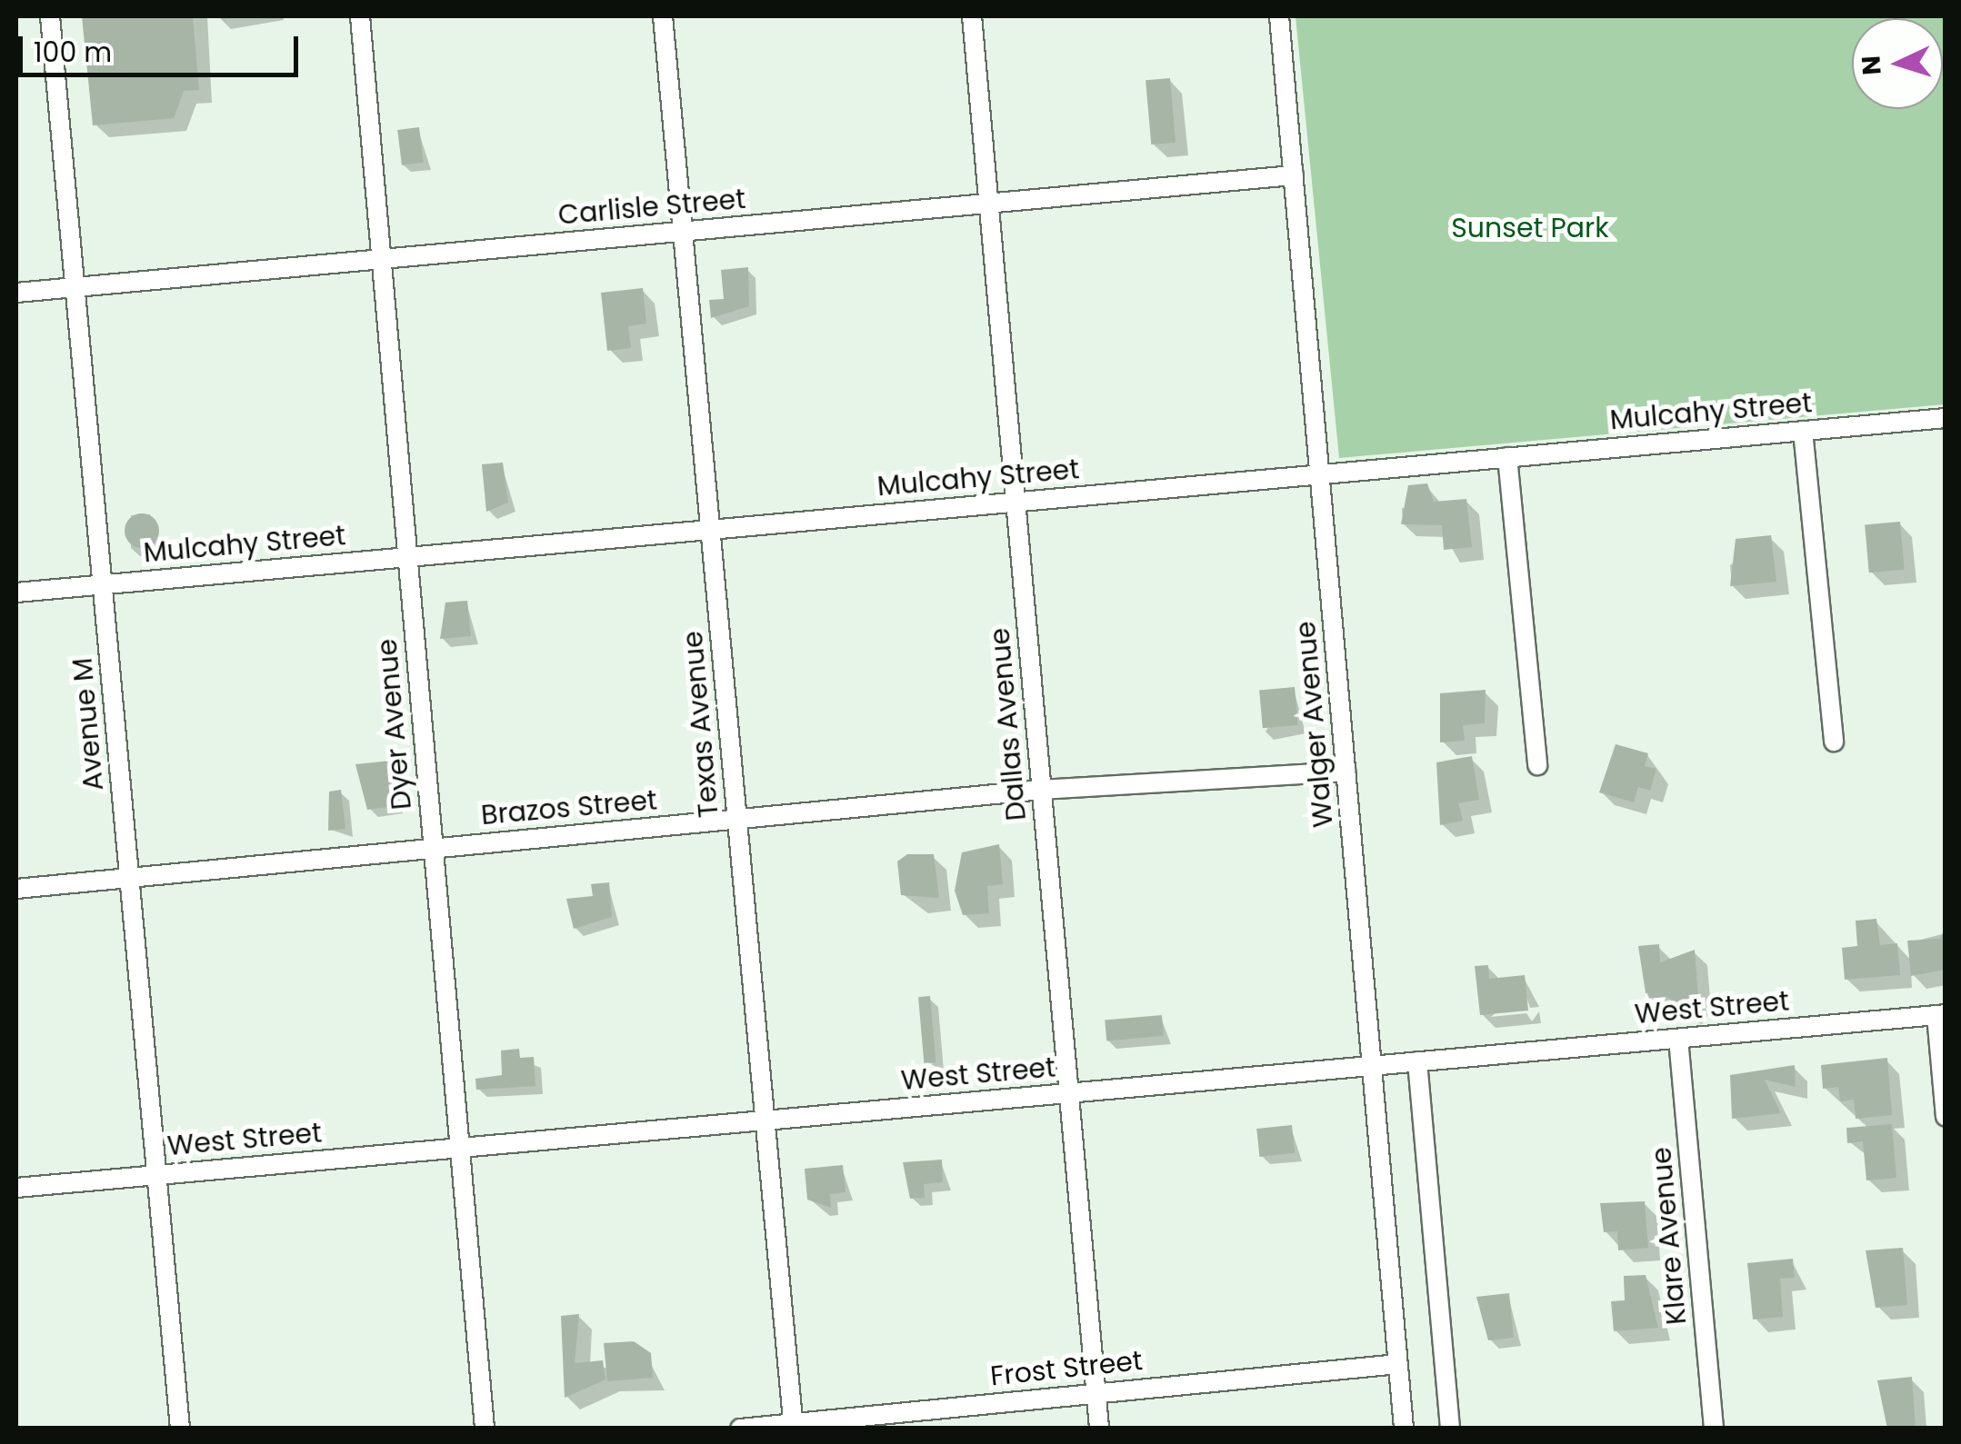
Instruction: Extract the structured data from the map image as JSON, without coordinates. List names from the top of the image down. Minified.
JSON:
{"streets":{"street":["Carlisle Street","Mulcahy Street","Avenue M","Dyer Avenue","Texas Avenue","Dallas Avenue","Walger Avenue","Brazos Street","West Street","Klare Avenue","Frost Street"]},"crossings":[["Carlisle Street","Avenue M"],["Carlisle Street","Dyer Avenue"],["Carlisle Street","Texas Avenue"],["Carlisle Street","Dallas Avenue"],["Carlisle Street","Walger Avenue"],["Mulcahy Street","Avenue M"],["Mulcahy Street","Dyer Avenue"],["Mulcahy Street","Texas Avenue"],["Mulcahy Street","Dallas Avenue"],["Mulcahy Street","Walger Avenue"],["Avenue M","Brazos Street"],["Avenue M","West Street"],["Dyer Avenue","Brazos Street"],["Dyer Avenue","West Street"],["Texas Avenue","Brazos Street"],["Texas Avenue","West Street"],["Texas Avenue","Frost Street"],["Dallas Avenue","Brazos Street"],["Dallas Avenue","West Street"],["Dallas Avenue","Frost Street"],["Walger Avenue","Brazos Street"],["Walger Avenue","West Street"],["Walger Avenue","Frost Street"],["West Street","Klare Avenue"]],"parks":["Sunset Park"],"scale_bar":"100 m","north":"left"}
